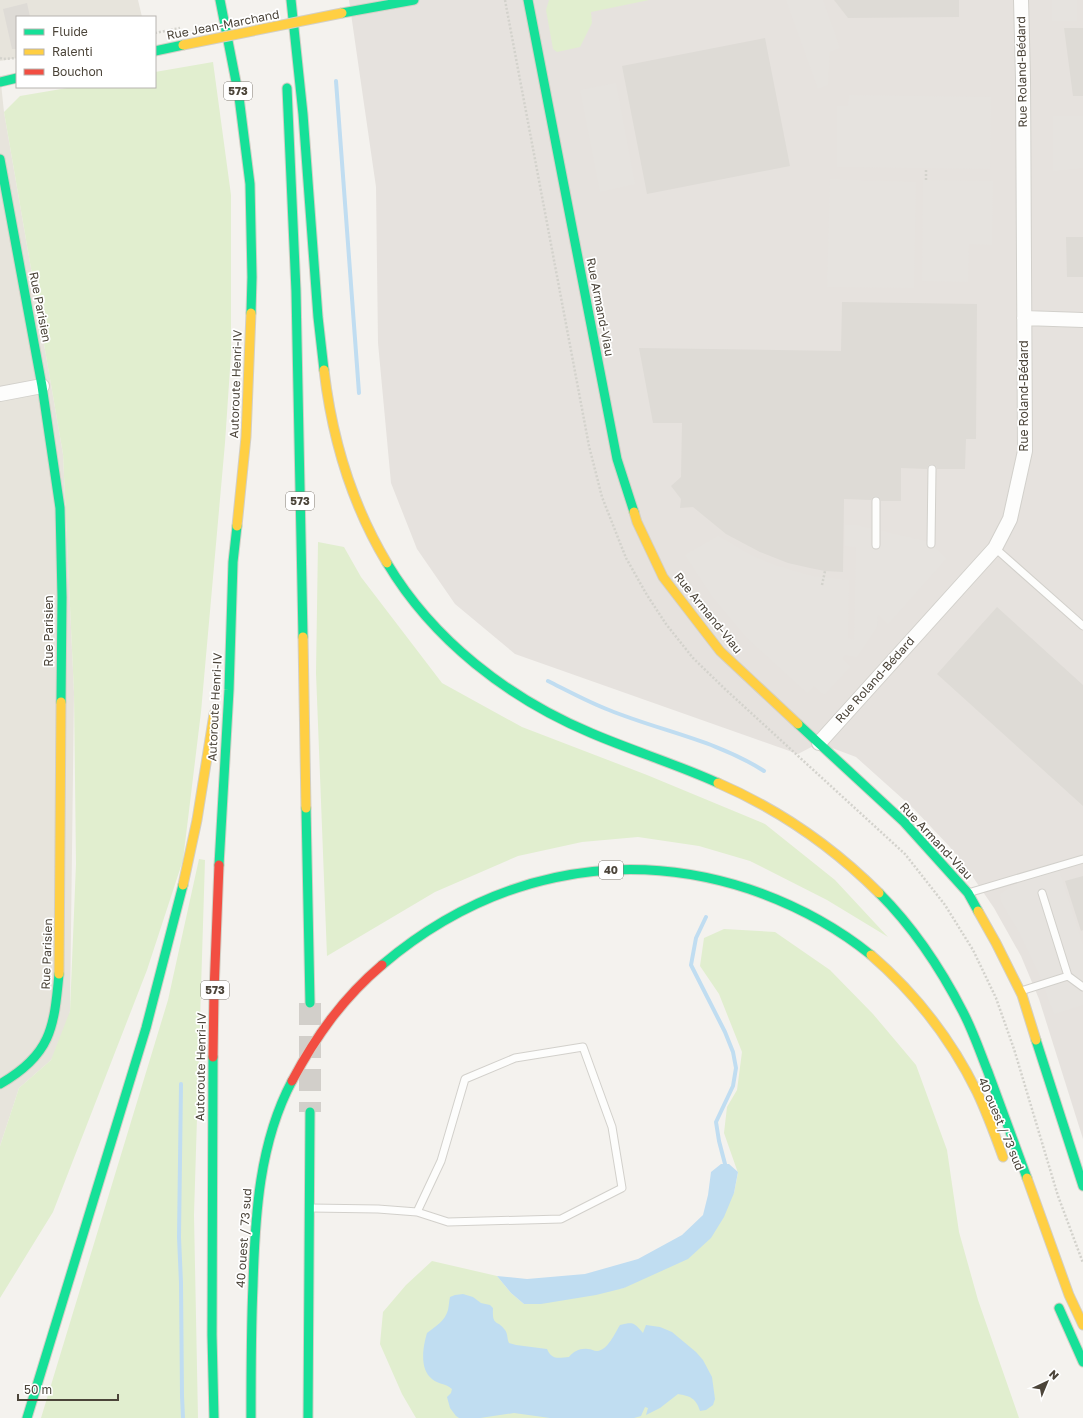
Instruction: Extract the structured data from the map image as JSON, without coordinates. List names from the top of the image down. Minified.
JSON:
{"streets":{"main road":["Rue Jean-Marchand","573","Rue Parisien","Rue Armand-Viau","Autoroute Henri-IV","40","40 ouest / 73 sud"],"street":["Rue Roland-Bédard"]},"crossings":[["Rue Roland-Bédard","Rue Armand-Viau"]],"legend":["Fluide","Ralenti","Bouchon"],"scale_bar":"50 m","north":"top right"}
